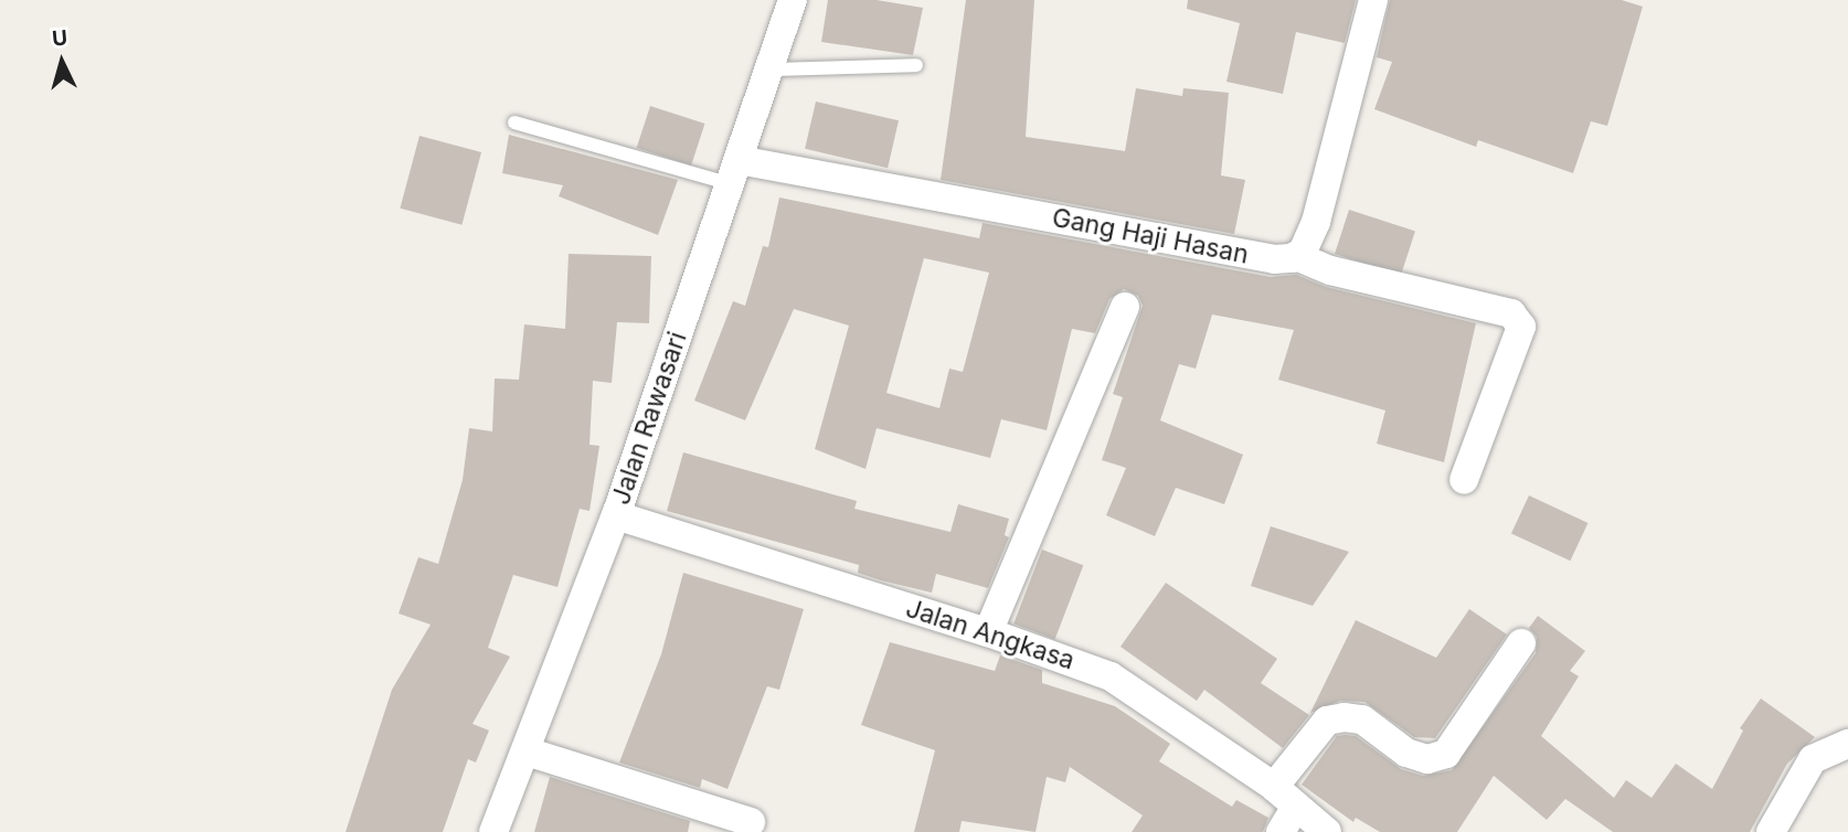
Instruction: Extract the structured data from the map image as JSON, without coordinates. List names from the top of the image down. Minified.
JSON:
{"streets":{"street":["Gang Haji Hasan","Jalan Rawasari","Jalan Angkasa"]},"crossings":[["Gang Haji Hasan","Jalan Rawasari"],["Jalan Rawasari","Jalan Angkasa"]],"north":"top"}
